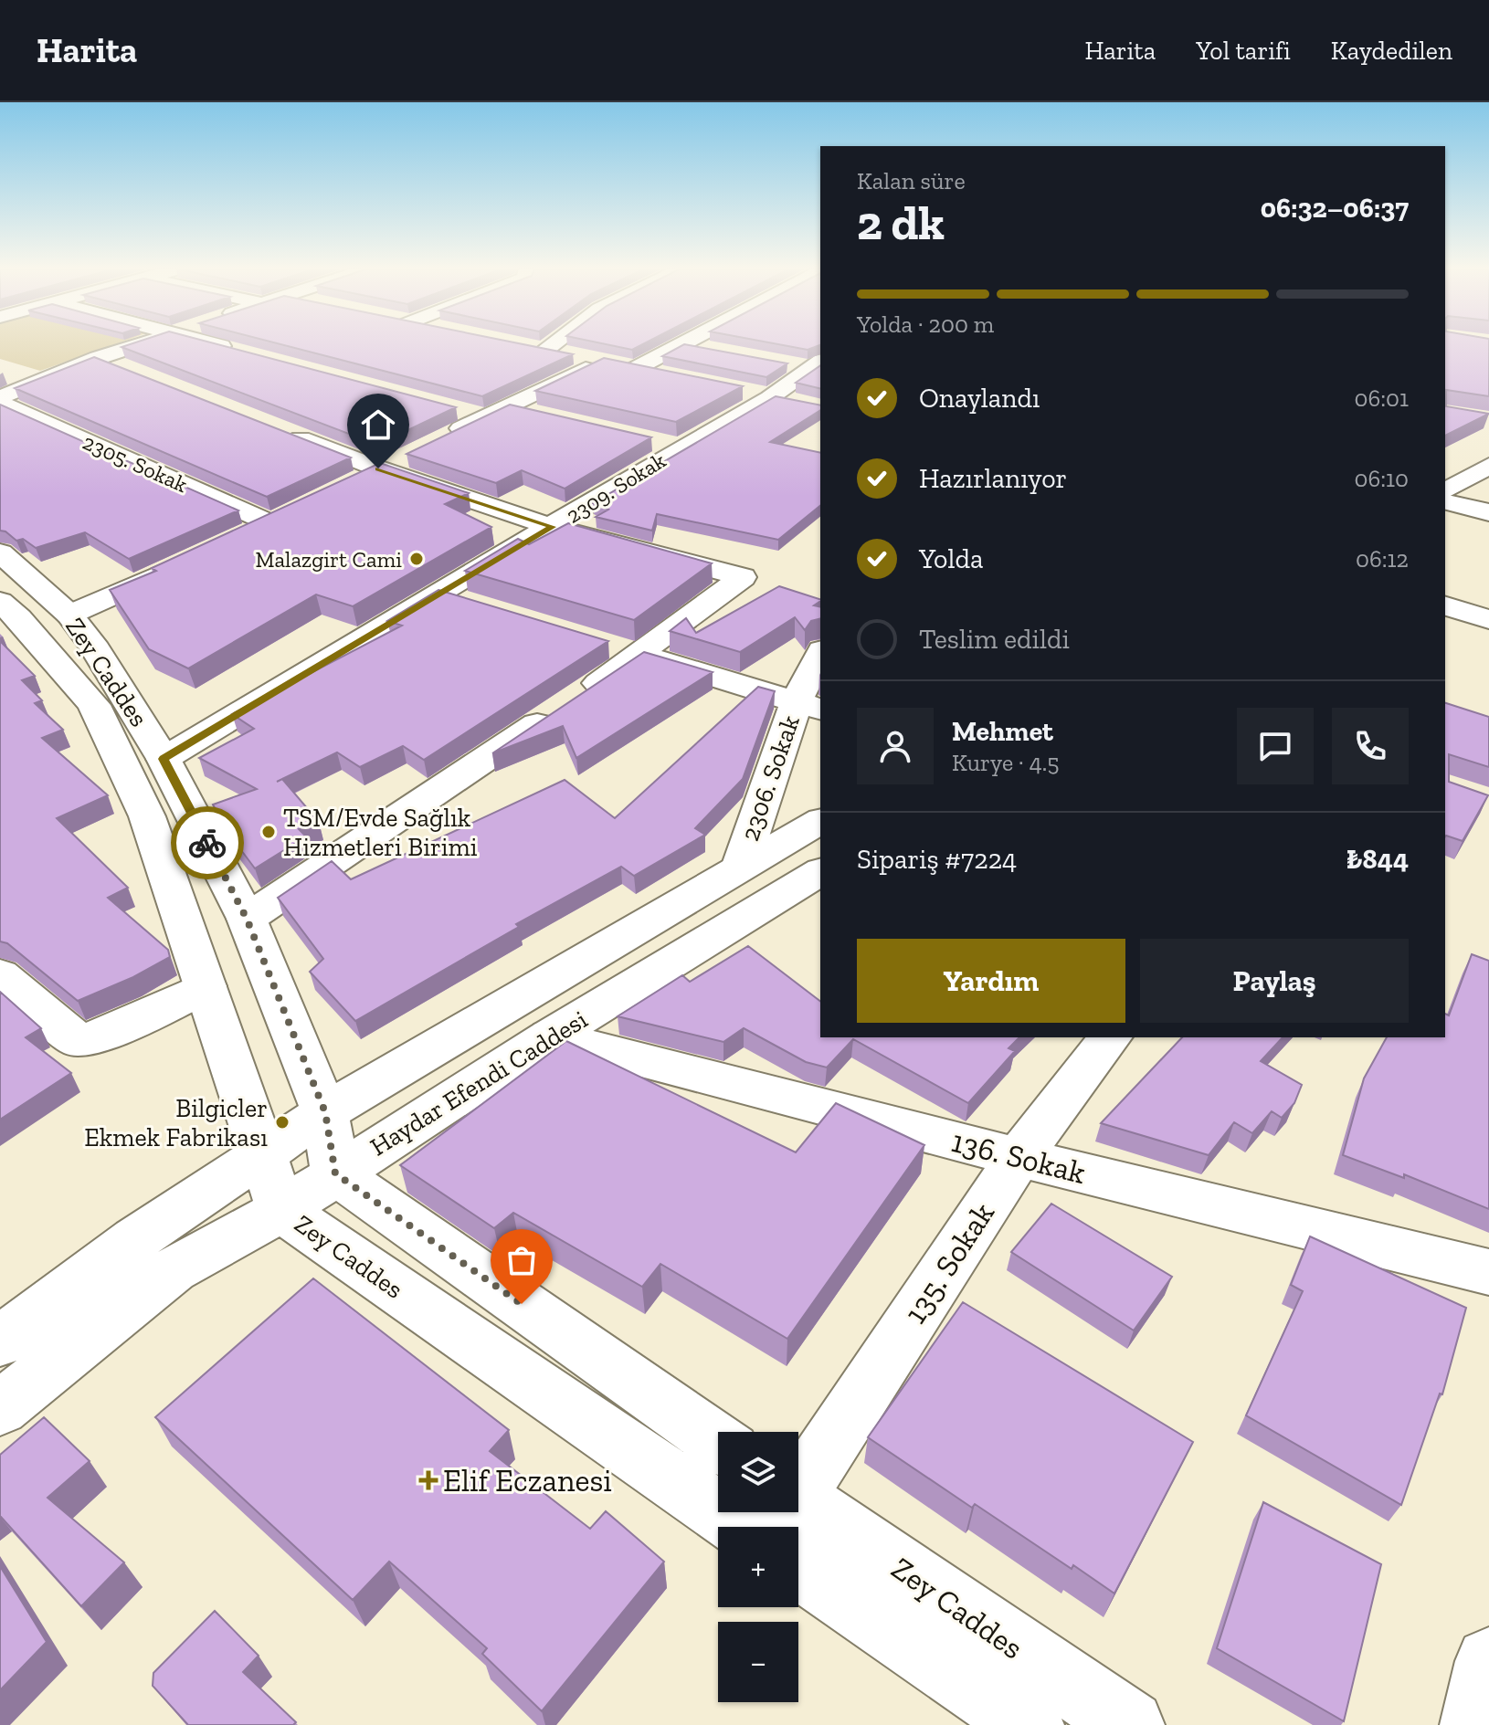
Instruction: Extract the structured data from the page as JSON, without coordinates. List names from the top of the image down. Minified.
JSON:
{"streets":{"street":["2305. Sokak","2309. Sokak","Zey Caddes","2306. Sokak","Haydar Efendi Caddesi","136. Sokak","135. Sokak"]},"crossings":[["2309. Sokak","Zey Caddes"],["Zey Caddes","Haydar Efendi Caddesi"],["2306. Sokak","Haydar Efendi Caddesi"],["Haydar Efendi Caddesi","136. Sokak"],["136. Sokak","135. Sokak"]],"places":{"other":["Malazgirt Cami","TSM/Evde Sağlık Hizmetleri Birimi","Bilgicler Ekmek Fabrikası"],"health":["Elif Eczanesi"]},"page":{"header":"Harita","nav":["Harita","Yol tarifi","Kaydedilen"],"heading":["2 dk","Kalan süre","06:32–06:37"],"panel":["Mehmet","Kurye · 4.5","Sipariş #7224","₺844"],"bar":"Yolda · 200 m","list":[["Onaylandı","06:01"],["Hazırlanıyor","06:10"],["Yolda","06:12"],"Teslim edildi"],"buttons":["Yardım","Paylaş"],"map_buttons":["+","−"]}}
